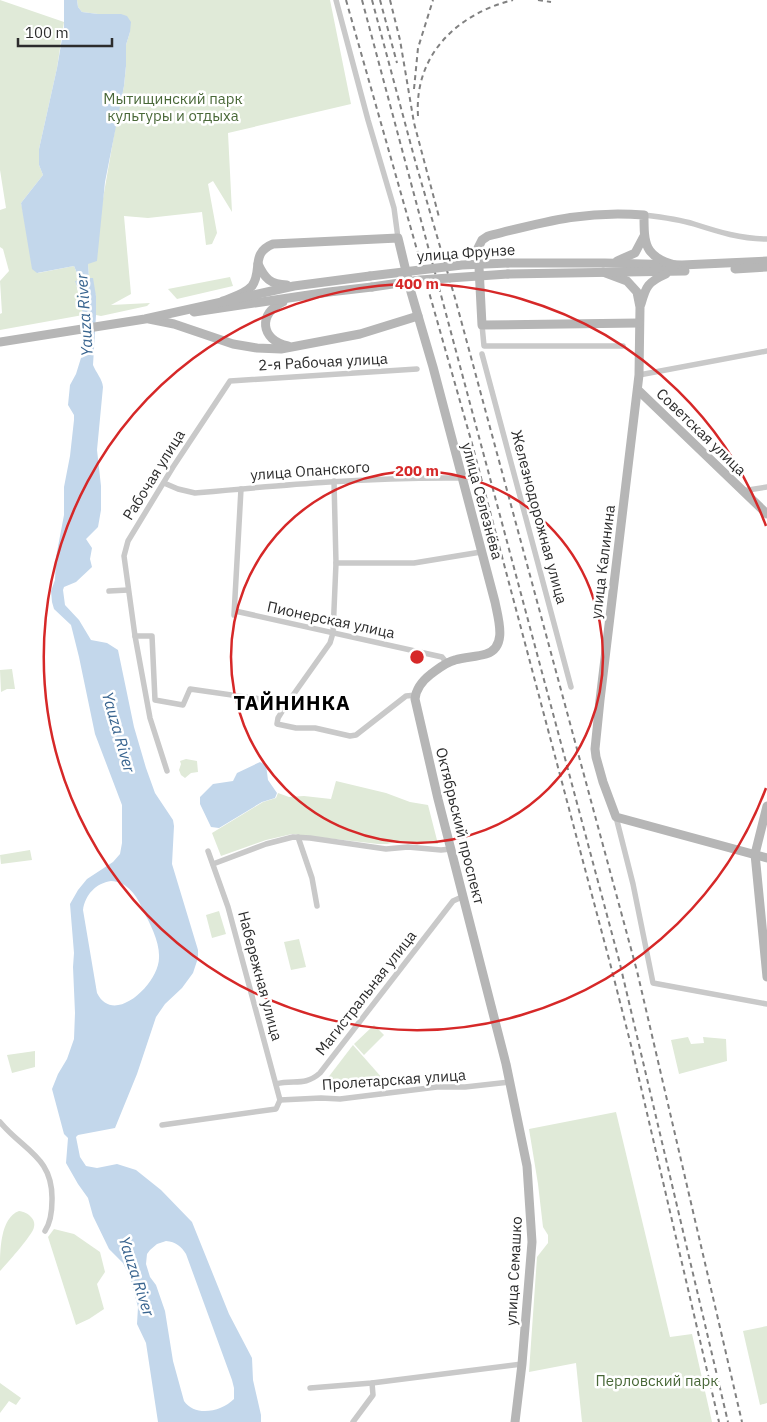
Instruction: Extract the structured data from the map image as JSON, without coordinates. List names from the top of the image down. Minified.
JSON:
{"streets":{"main road":["улица Фрунзе","Советская улица","улица Селезнёва","улица Калинина","Октябрьский проспект","улица Семашко"],"street":["2-я Рабочая улица","улица Опанского","Рабочая улица","Железнодорожная улица","Пионерская улица","Набережная улица","Магистральная улица","Пролетарская улица"]},"crossings":[["2-я Рабочая улица","Рабочая улица"],["Советская улица","улица Калинина"],["улица Опанского","Рабочая улица"],["улица Опанского","улица Селезнёва"],["улица Опанского","Пионерская улица"],["улица Селезнёва","Пионерская улица"],["Октябрьский проспект","Магистральная улица"],["Октябрьский проспект","улица Семашко"],["Набережная улица","Магистральная улица"],["Набережная улица","Пролетарская улица"],["Пролетарская улица","улица Семашко"]],"districts":["ТАЙНИНКА"],"water":["Yauza River"],"parks":["Мытищинский парк культуры и отдыха","Перловский парк"],"scale_bar":"100 m","rings":["400 m","200 m"]}
